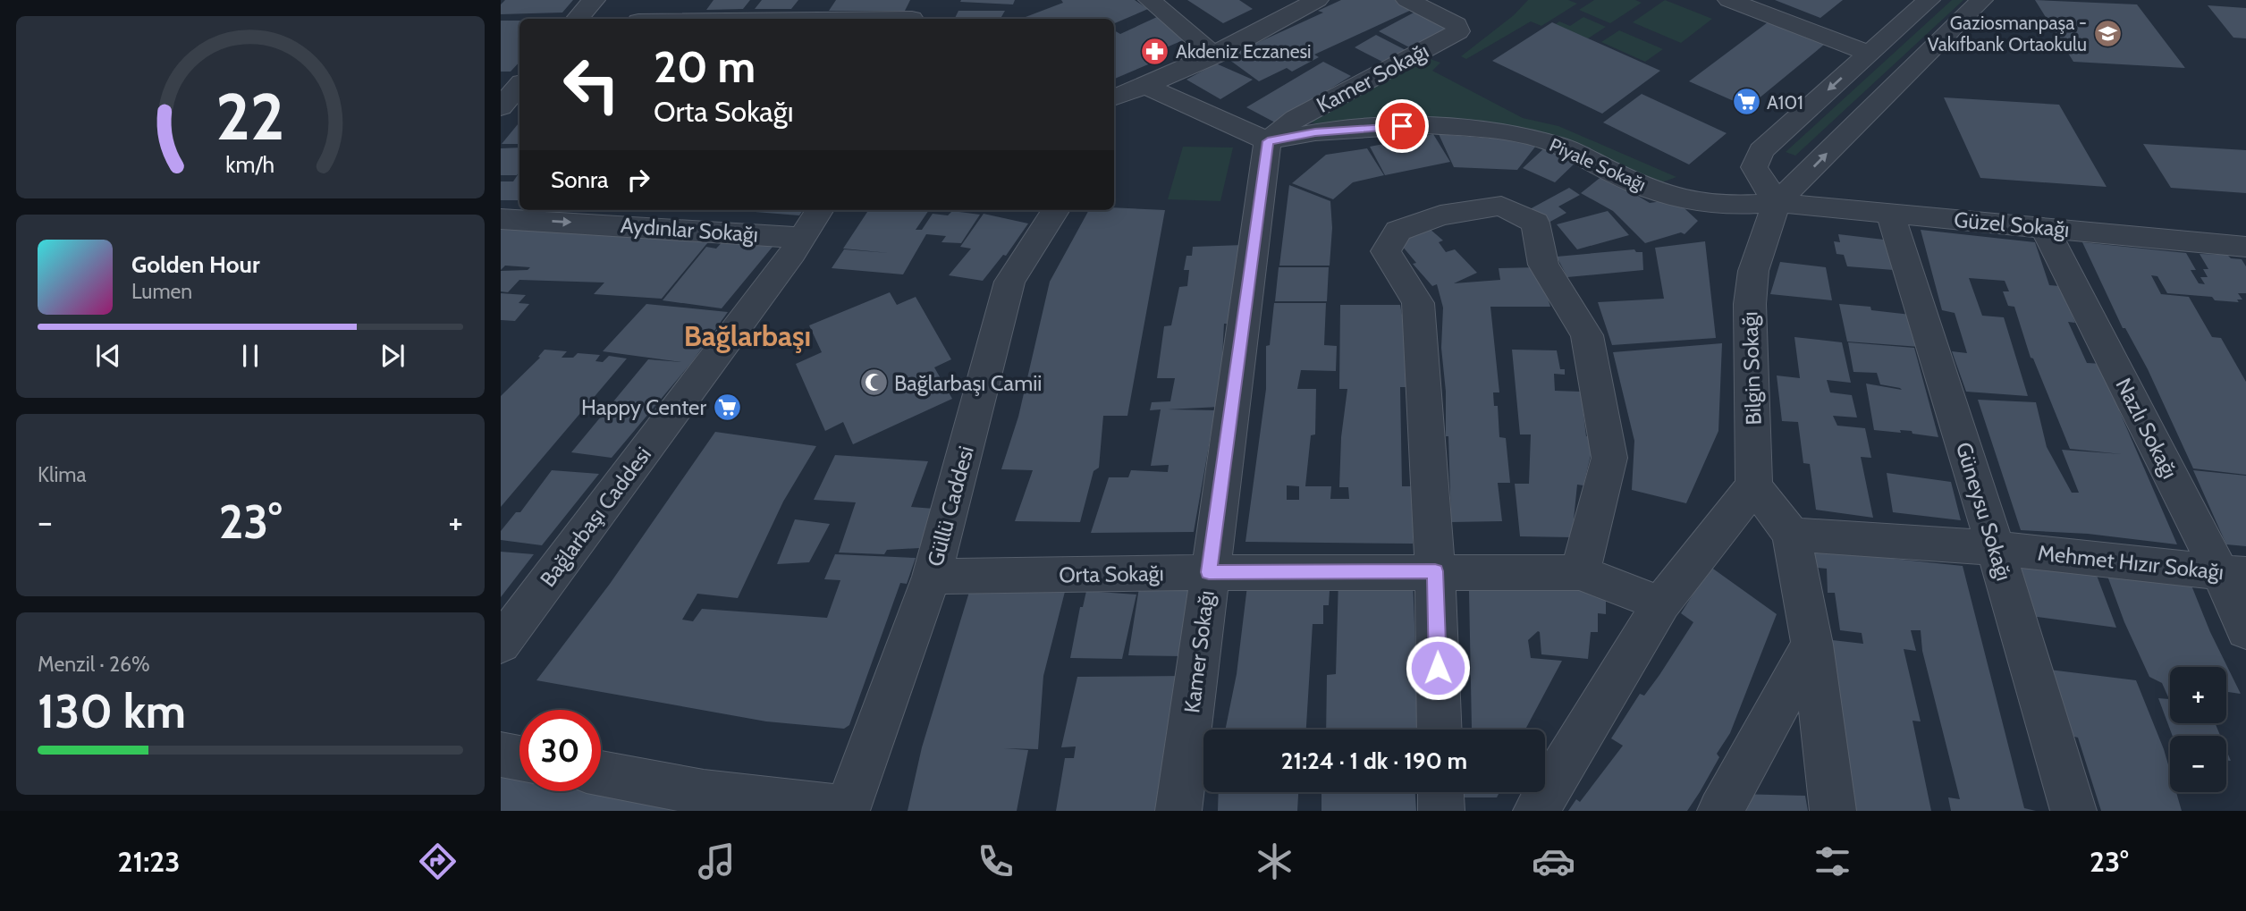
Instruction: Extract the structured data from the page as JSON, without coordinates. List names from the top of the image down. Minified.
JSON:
{"streets":{"street":["Kamer Sokağı","Piyale Sokağı","Güzel Sokağı","Aydınlar Sokağı","Bilgin Sokağı","Nazlı Sokağı","Güllü Caddesi","Güneysu Sokağı","Bağlarbaşı Caddesi","Mehmet Hızır Sokağı","Orta Sokağı"]},"crossings":[["Kamer Sokağı","Piyale Sokağı"],["Kamer Sokağı","Orta Sokağı"],["Piyale Sokağı","Güzel Sokağı"],["Piyale Sokağı","Bilgin Sokağı"],["Güzel Sokağı","Bilgin Sokağı"],["Güzel Sokağı","Nazlı Sokağı"],["Güzel Sokağı","Güneysu Sokağı"],["Aydınlar Sokağı","Bağlarbaşı Caddesi"],["Nazlı Sokağı","Mehmet Hızır Sokağı"],["Güllü Caddesi","Orta Sokağı"],["Güneysu Sokağı","Mehmet Hızır Sokağı"]],"one_way":["Aydınlar Sokağı","Bilgin Sokağı"],"districts":["Bağlarbaşı"],"places":{"school or university":["Gaziosmanpaşa - Vakıfbank Ortaokulu"],"pharmacy":["Akdeniz Eczanesi"],"supermarket":["A101","Happy Center"],"mosque":["Bağlarbaşı Camii"]},"page":{"turn":["20 m","Orta Sokağı"],"then":"Sonra","song":["Golden Hour","Lumen"],"tile":["Klima",["Menzil · 26%","130 km"]],"heat":["−","23°","+"],"map_buttons":["+","−"],"limit":"30","trip":"21:24 · 1 dk · 190 m","tabs":["21:23","23°"],"gauge":["22","km/h"]}}
